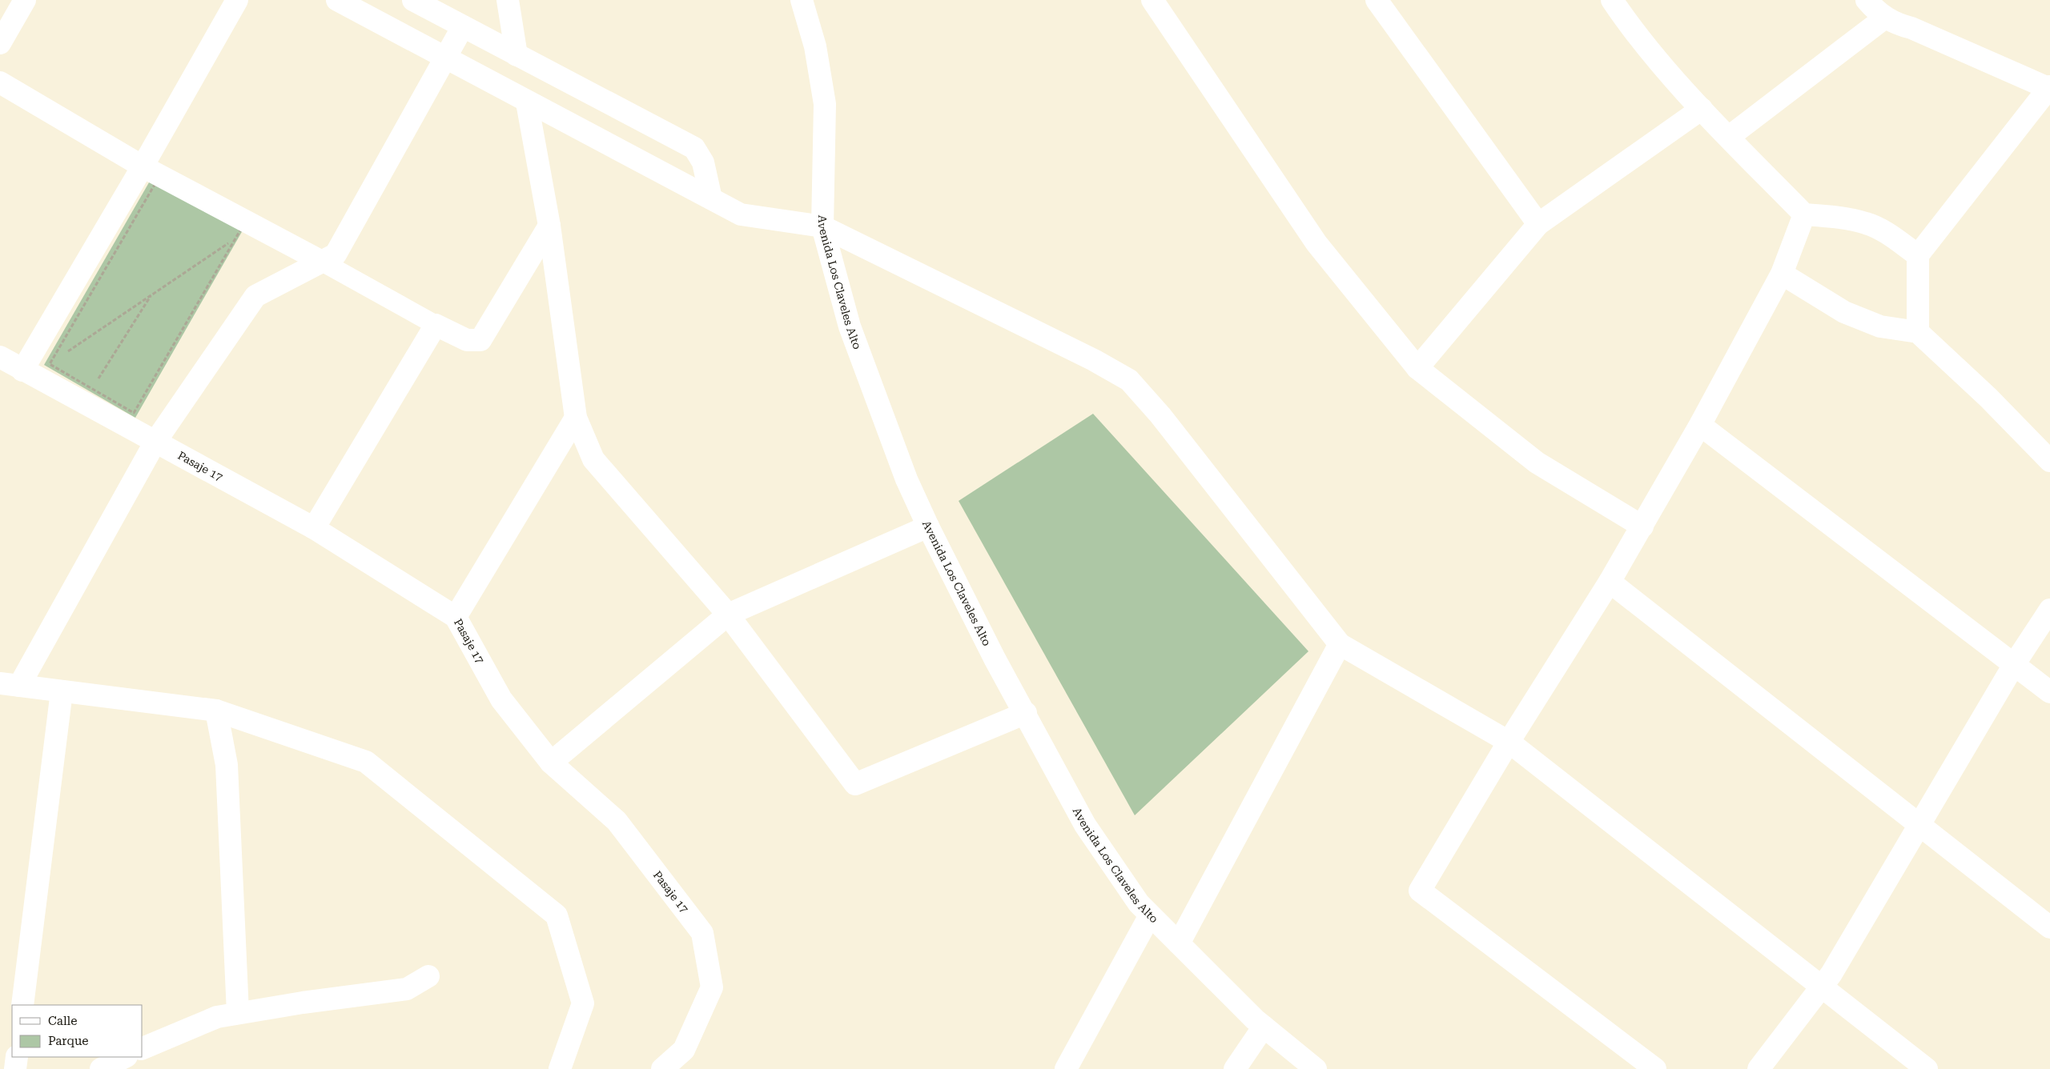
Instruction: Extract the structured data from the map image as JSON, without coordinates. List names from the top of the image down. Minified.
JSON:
{"streets":{"street":["Avenida Los Claveles Alto","Pasaje 17"]},"legend":["Calle","Parque"]}
